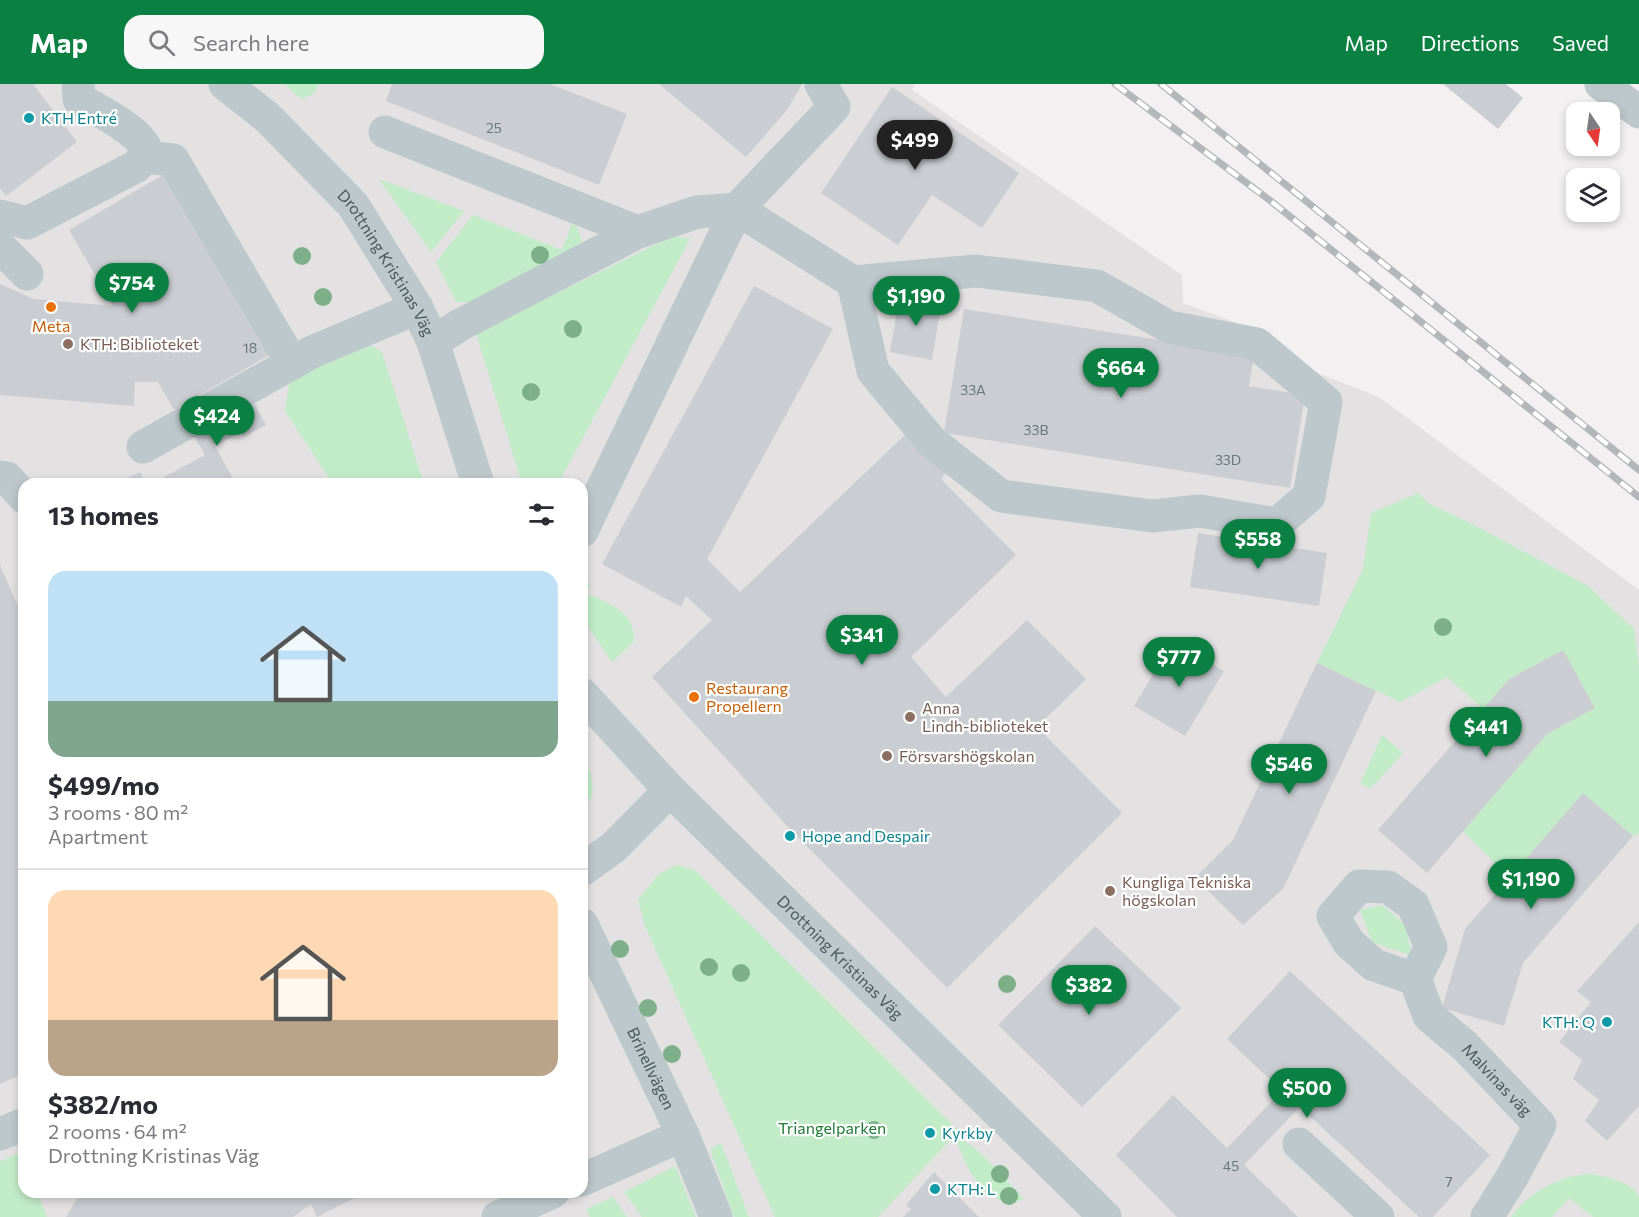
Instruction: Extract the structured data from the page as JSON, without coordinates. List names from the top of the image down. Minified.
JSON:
{"streets":{"street":["Drottning Kristinas Väg","Brinellvägen","Malvinas väg"]},"parks":["Triangelparken"],"places":["KTH Entré","Meta","KTH: Biblioteket","Restaurang Propellern","Anna Lindh-biblioteket","Försvarshögskolan","Hope and Despair","Kungliga Tekniska högskolan","KTH: Q","Kyrkby","KTH: L"],"house_numbers":["25","18","33A","33B","33D","45","7"],"north":"bottom","page":{"header":"Map","search":"Search here","nav":["Map","Directions","Saved"],"price":["$499","$754","$1,190","$664","$424","$558","$341","$777","$441","$546","$1,190","$382","$500"],"heading":"13 homes","list":[{"name":"$499/mo","note":"3 rooms · 80 m² · Apartment"},{"name":"$382/mo","note":"2 rooms · 64 m² · Drottning Kristinas Väg"}]}}
